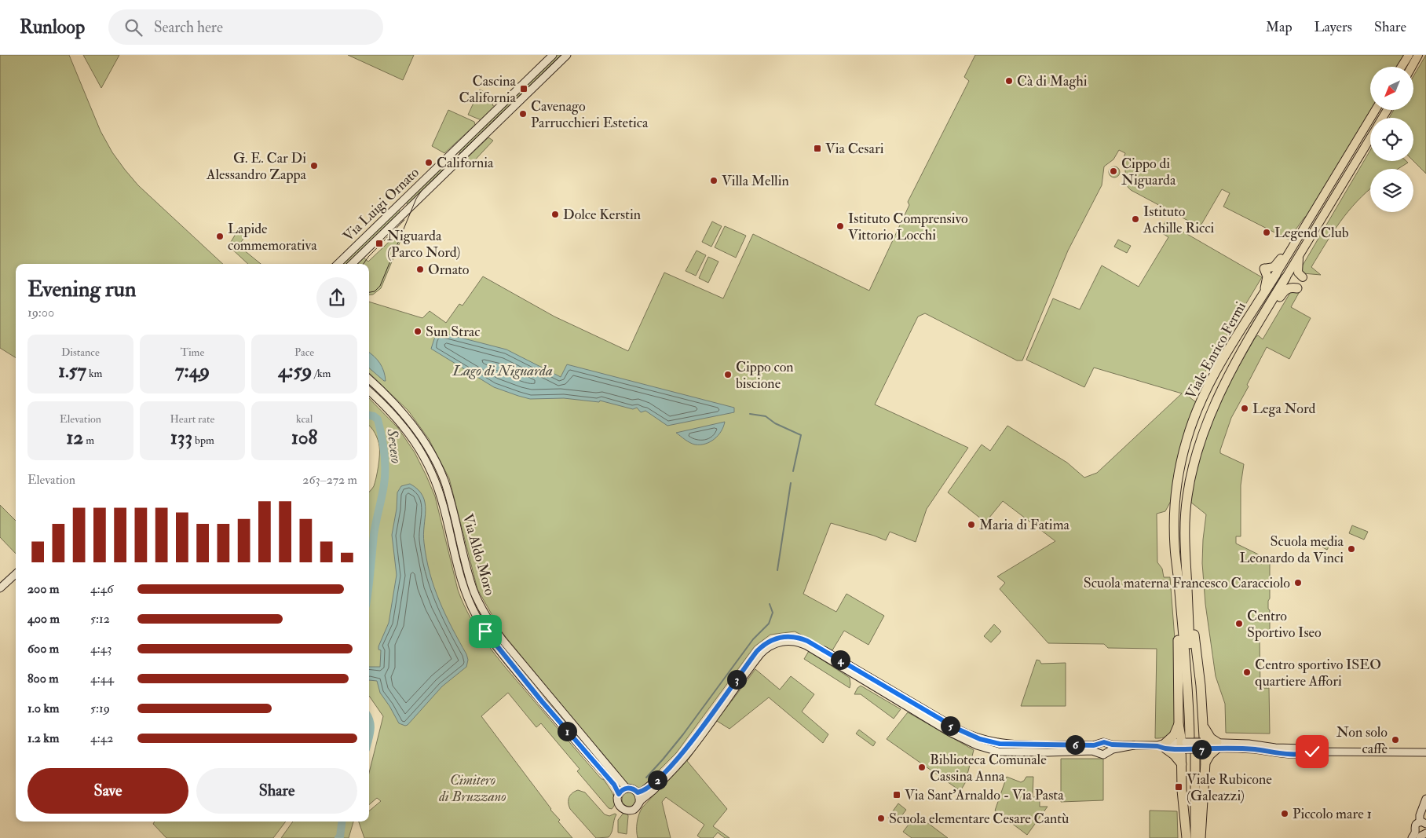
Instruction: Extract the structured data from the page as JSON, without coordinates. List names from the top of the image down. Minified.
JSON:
{"streets":{"highway":["Viale Enrico Fermi"],"main road":["Via Luigi Ornato","Via Aldo Moro"]},"water":["Lago di Niguarda","Seveso"],"parks":["Cimitero di Bruzzano"],"places":{"other":["Cà di Maghi","Cavenago Parrucchieri Estetica","California","G. E. Car Di Alessandro Zappa","Cippo di Niguarda","Villa Mellin","Dolce Kerstin","Istituto Achille Ricci","Istituto Comprensivo Vittorio Locchi","Legend Club","Lapide commemorativa","Ornato","Sun Strac","Cippo con biscione","Lega Nord","Maria di Fatima","Scuola media Leonardo da Vinci","Scuola materna Francesco Caracciolo","Centro Sportivo Iseo","Centro sportivo ISEO quartiere Affori","Non solo caffè","Biblioteca Comunale Cassina Anna","Piccolo mare 1","Scuola elementare Cesare Cantù"],"transit":["Cascina California","Via Cesari","Niguarda (Parco Nord)","Viale Rubicone (Galeazzi)","Via Sant'Arnaldo - Via Pasta"]},"north":"bottom left","page":{"header":"Runloop","search":"Search here","nav":["Map","Layers","Share"],"heading":["Evening run","19:00"],"stats":[["Distance","1.57 km"],["Time","7:49"],["Pace","4:59 /km"],["Elevation","12 m"],["Heart rate","133 bpm"],["kcal","108"]],"chart":["Elevation","263–272 m"],"list":[{"name":"200 m","note":"4:46"},{"name":"400 m","note":"5:12"},{"name":"600 m","note":"4:43"},{"name":"800 m","note":"4:44"},{"name":"1.0 km","note":"5:19"},{"name":"1.2 km","note":"4:42"}],"pins":["4","3","5","1","6","7","2"],"buttons":["Save","Share"]}}
